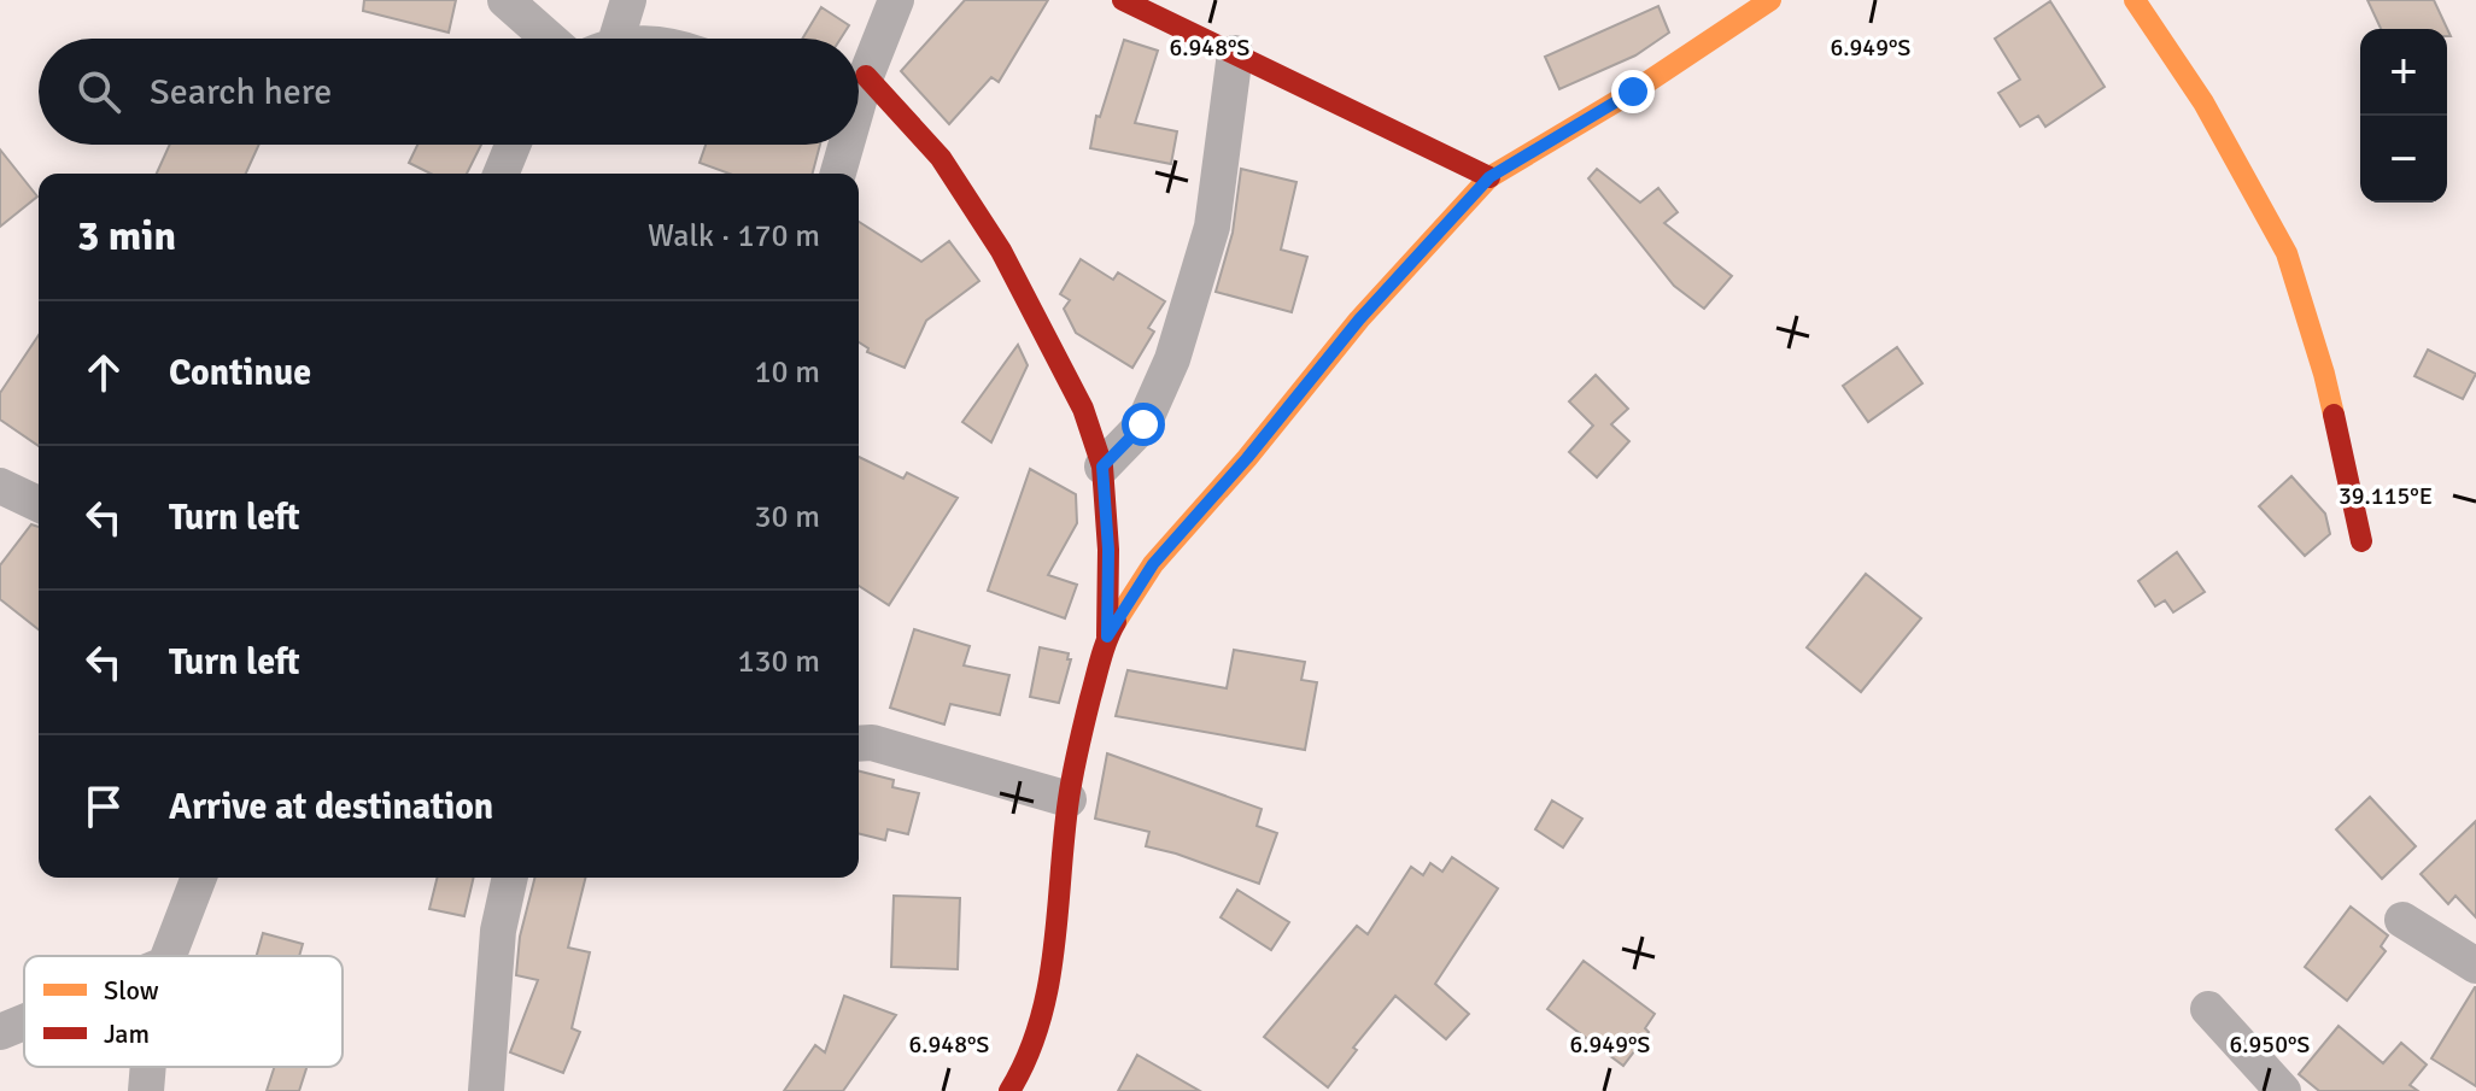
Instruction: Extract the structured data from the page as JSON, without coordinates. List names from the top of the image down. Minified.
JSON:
{"legend":["Slow","Jam"],"page":{"map_buttons":["+","−"],"search":"Search here","heading":["3 min","Walk · 170 m"],"list":[["Continue","10 m"],["Turn left","30 m"],["Turn left","130 m"],"Arrive at destination"]},"coordinates":["6.948°S","6.949°S","39.115°E","6.950°S"]}
